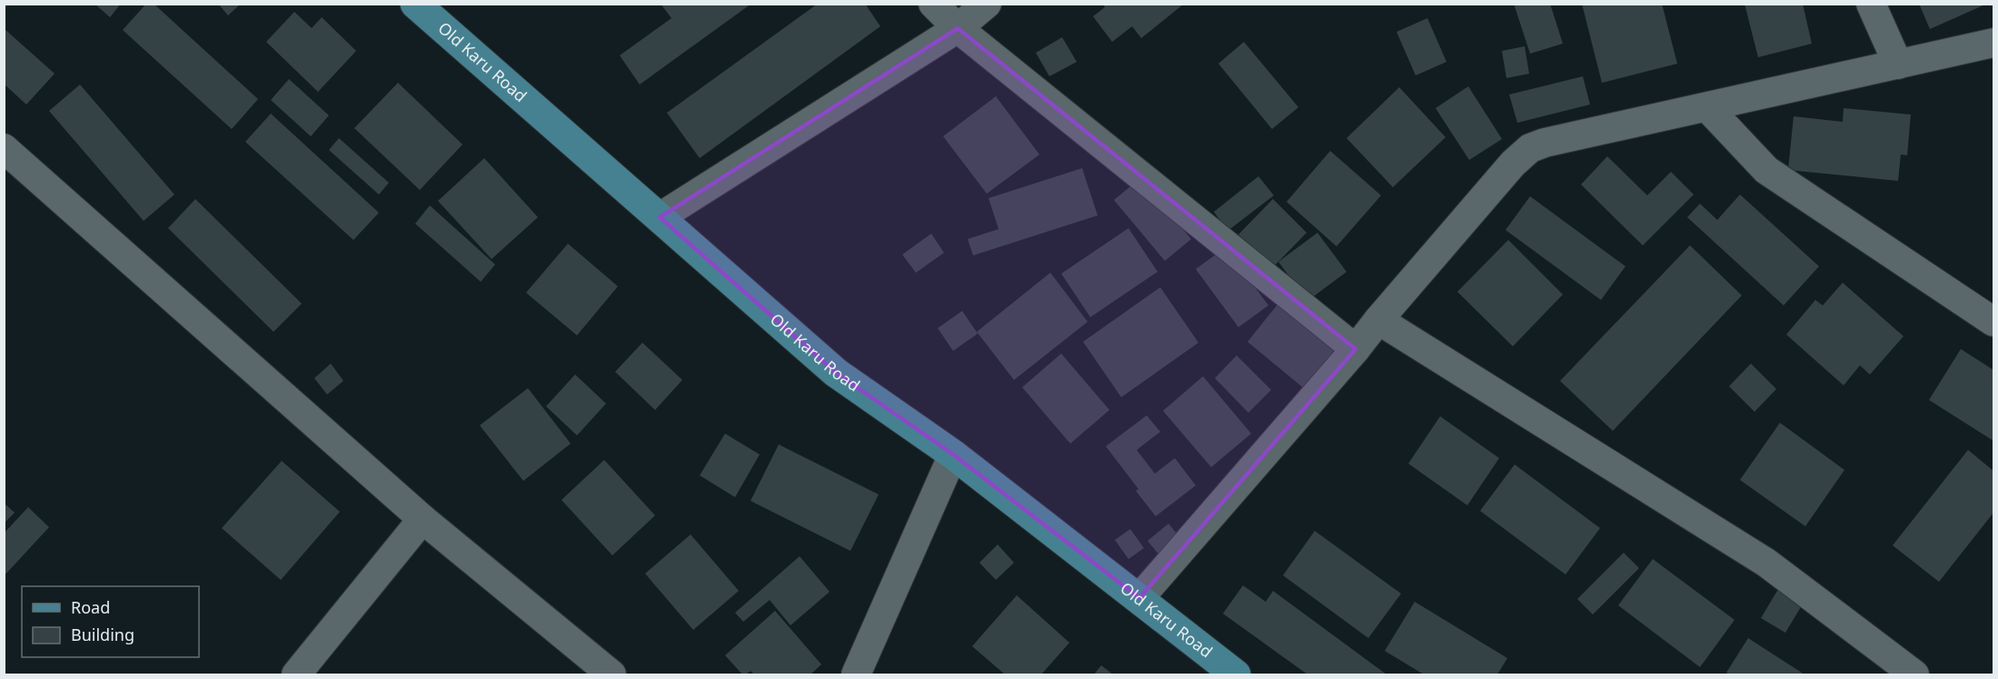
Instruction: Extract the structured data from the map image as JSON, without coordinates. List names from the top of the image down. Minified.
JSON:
{"streets":{"main road":["Old Karu Road"]},"legend":["Road","Building"]}
